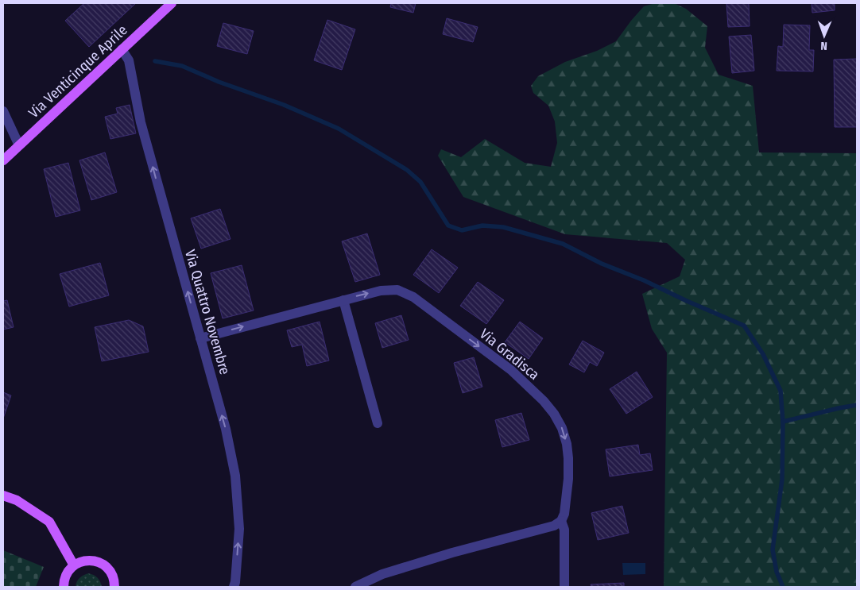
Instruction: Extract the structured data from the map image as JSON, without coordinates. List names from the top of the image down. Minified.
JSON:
{"streets":{"main road":["Via Venticinque Aprile"],"street":["Via Quattro Novembre","Via Gradisca"]},"crossings":[["Via Venticinque Aprile","Via Quattro Novembre"],["Via Quattro Novembre","Via Gradisca"]],"one_way":["Via Quattro Novembre"],"north":"bottom"}
